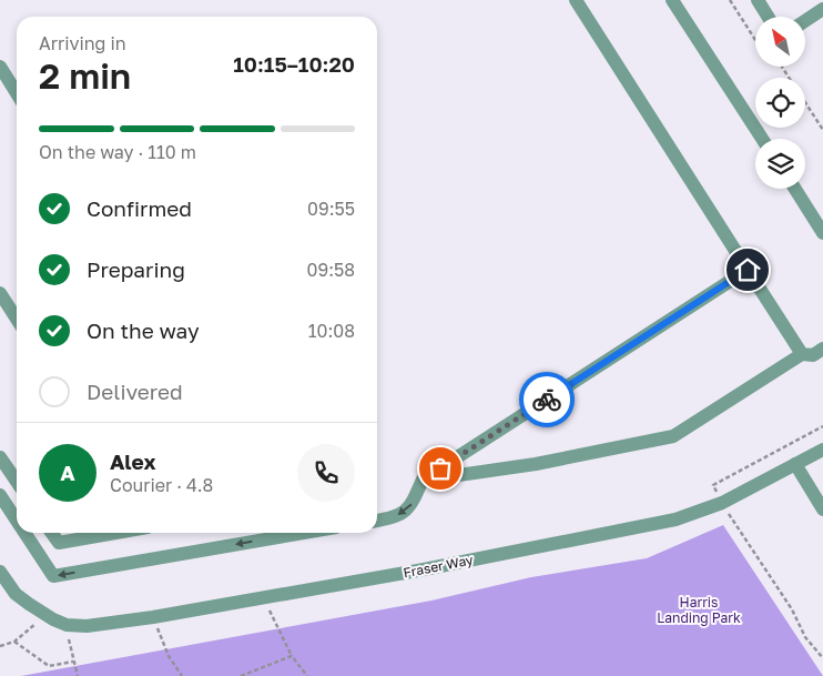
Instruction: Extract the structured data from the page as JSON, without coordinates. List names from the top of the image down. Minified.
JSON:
{"streets":{"street":["Fraser Way"]},"parks":["Harris Landing Park"],"north":"top left","page":{"heading":["2 min","Arriving in","10:15–10:20"],"panel":["Alex","Courier · 4.8"],"bar":"On the way · 110 m","list":[["Confirmed","09:55"],["Preparing","09:58"],["On the way","10:08"],"Delivered"],"round":"A"}}
